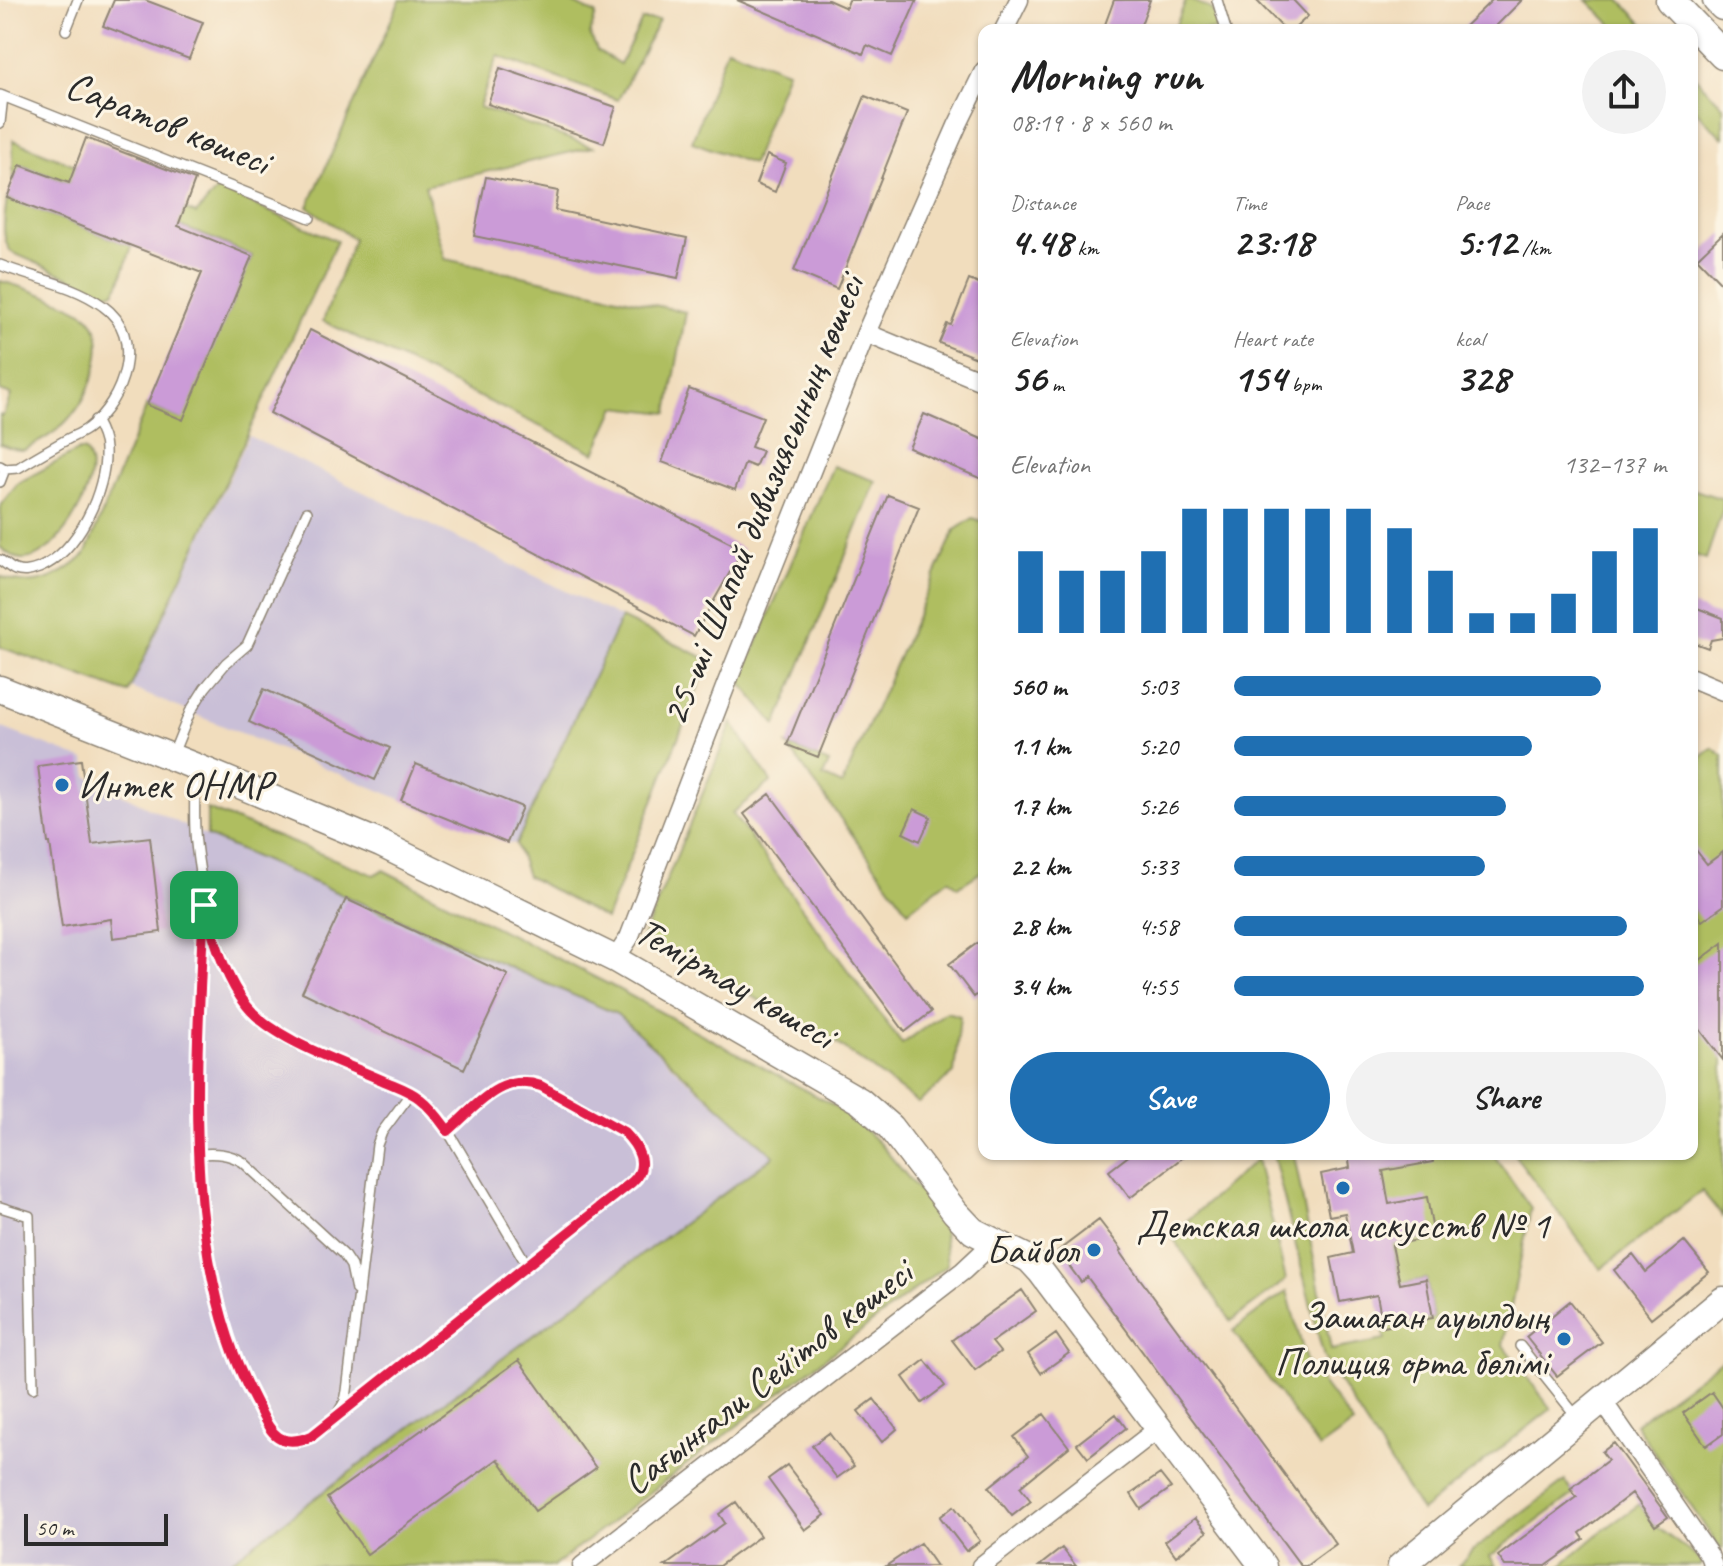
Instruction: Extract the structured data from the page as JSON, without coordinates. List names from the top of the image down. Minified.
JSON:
{"streets":{"street":["25-ші Шапай дивизиясының көшесі","Теміртау көшесі","Сағынғали Сейітов көшесі"],"lane":["Саратов көшесі"]},"crossings":[["25-ші Шапай дивизиясының көшесі","Теміртау көшесі"],["Теміртау көшесі","Сағынғали Сейітов көшесі"]],"places":["Интек ОНМР","Детская школа искусств № 1","Байбол","Зашаған ауылдың Полиция орта бөлімі"],"scale_bar":"50 m","page":{"heading":["Morning run","08:19 · 8 × 560 m"],"stats":[["Distance","4.48 km"],["Time","23:18"],["Pace","5:12 /km"],["Elevation","56 m"],["Heart rate","154 bpm"],["kcal","328"]],"chart":["Elevation","132–137 m"],"list":[{"name":"560 m","note":"5:03"},{"name":"1.1 km","note":"5:20"},{"name":"1.7 km","note":"5:26"},{"name":"2.2 km","note":"5:33"},{"name":"2.8 km","note":"4:58"},{"name":"3.4 km","note":"4:55"}],"buttons":["Save","Share"],"scale":"50 m"}}
